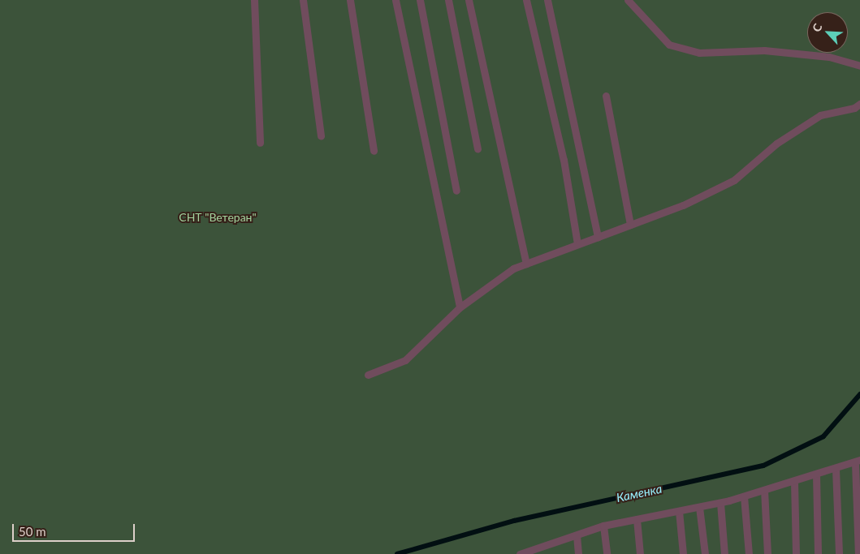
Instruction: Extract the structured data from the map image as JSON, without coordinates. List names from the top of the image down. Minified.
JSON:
{"water":["Каменка"],"parks":["СНТ \"Ветеран\""],"scale_bar":"50 m","north":"top left"}
